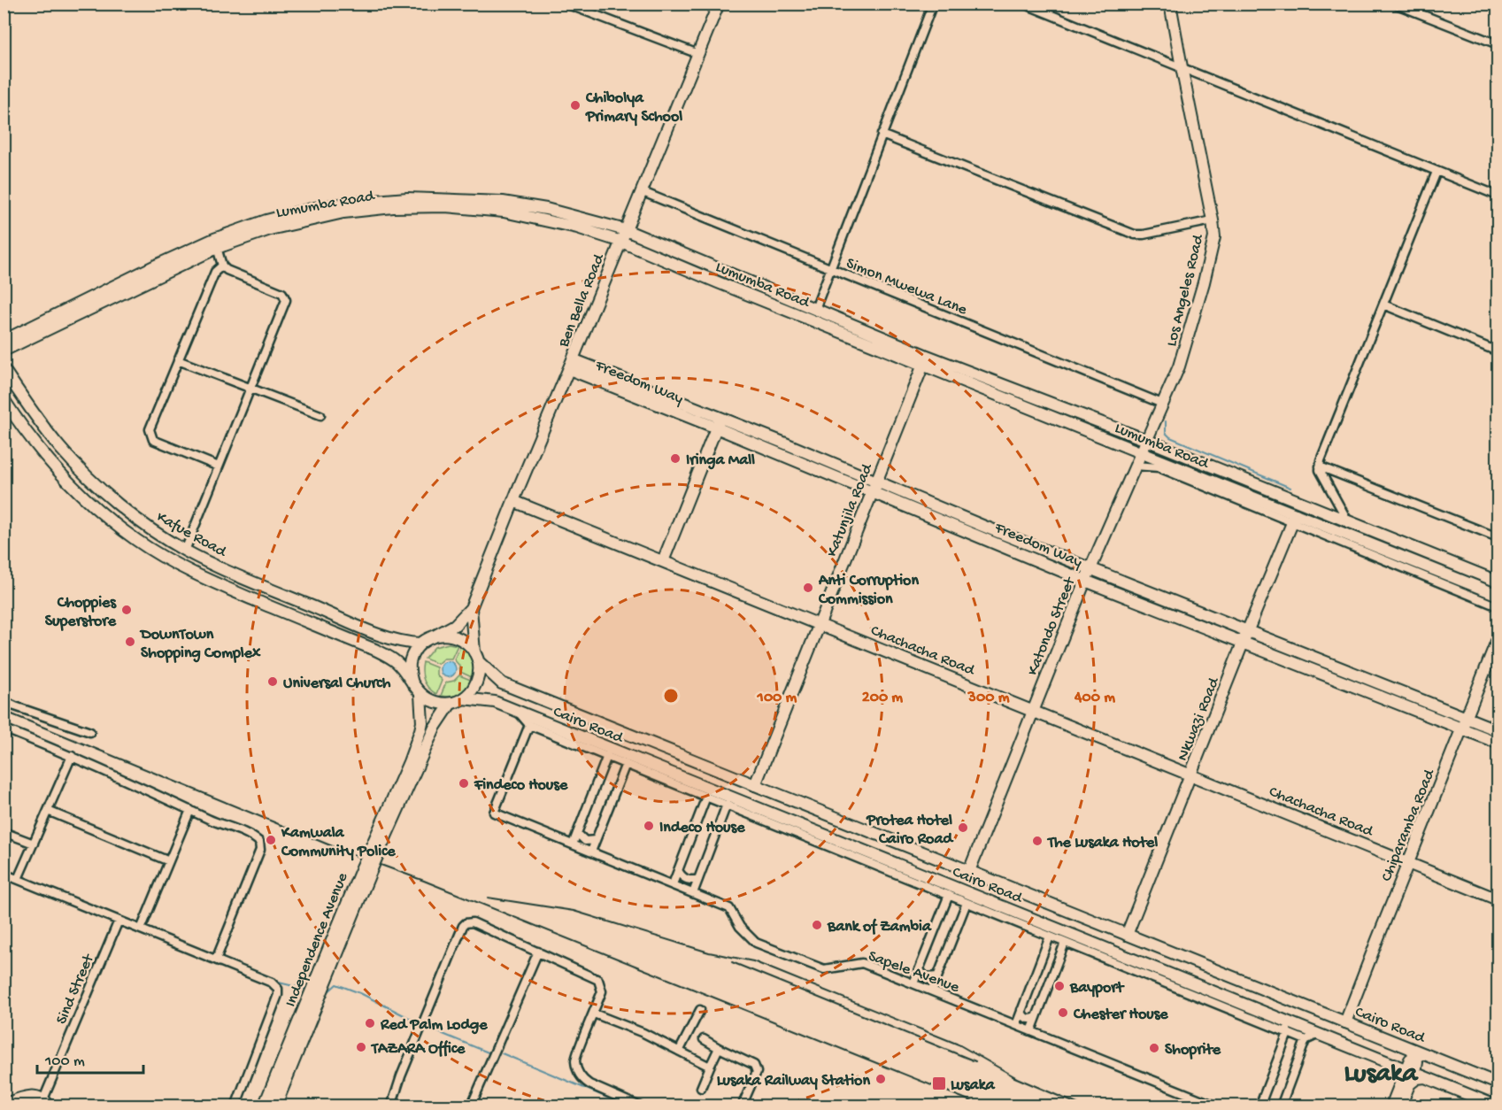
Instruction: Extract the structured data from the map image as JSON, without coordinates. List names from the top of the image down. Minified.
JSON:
{"streets":{"main road":["Lumumba Road","Los Angeles Road","Ben Bella Road","Freedom Way","Katunjila Road","Kafue Road","Katondo Street","Chachacha Road","Nkwazi Road","Cairo Road","Chiparamba Road","Independence Avenue"],"street":["Simon Mwewa Lane","Sapele Avenue","Sind Street"]},"crossings":[["Lumumba Road","Los Angeles Road"],["Lumumba Road","Ben Bella Road"],["Lumumba Road","Katunjila Road"],["Lumumba Road","Katondo Street"],["Lumumba Road","Nkwazi Road"],["Simon Mwewa Lane","Los Angeles Road"],["Simon Mwewa Lane","Ben Bella Road"],["Los Angeles Road","Katondo Street"],["Ben Bella Road","Freedom Way"],["Ben Bella Road","Kafue Road"],["Ben Bella Road","Chachacha Road"],["Ben Bella Road","Cairo Road"],["Ben Bella Road","Independence Avenue"],["Freedom Way","Katunjila Road"],["Freedom Way","Katondo Street"],["Freedom Way","Nkwazi Road"],["Freedom Way","Chiparamba Road"],["Katunjila Road","Chachacha Road"],["Katunjila Road","Cairo Road"],["Kafue Road","Cairo Road"],["Kafue Road","Independence Avenue"],["Katondo Street","Chachacha Road"],["Katondo Street","Cairo Road"],["Chachacha Road","Nkwazi Road"],["Chachacha Road","Chiparamba Road"],["Nkwazi Road","Cairo Road"],["Cairo Road","Chiparamba Road"],["Cairo Road","Independence Avenue"]],"districts":["Lusaka"],"places":{"other":["Chibolya Primary School","Iringa Mall","Anti Corruption Commission","Choppies Superstore","DownTown Shopping Complex","Universal Church","Findeco House","Indeco House","Protea Hotel Cairo Road","Kamwala Community Police","The Lusaka Hotel","Bank of Zambia","Bayport","Chester House","Red Palm Lodge","TAZARA Office","Shoprite","Lusaka Railway Station"],"transit":["Lusaka"]},"scale_bar":"100 m","rings":["100 m","200 m","300 m","400 m"]}
